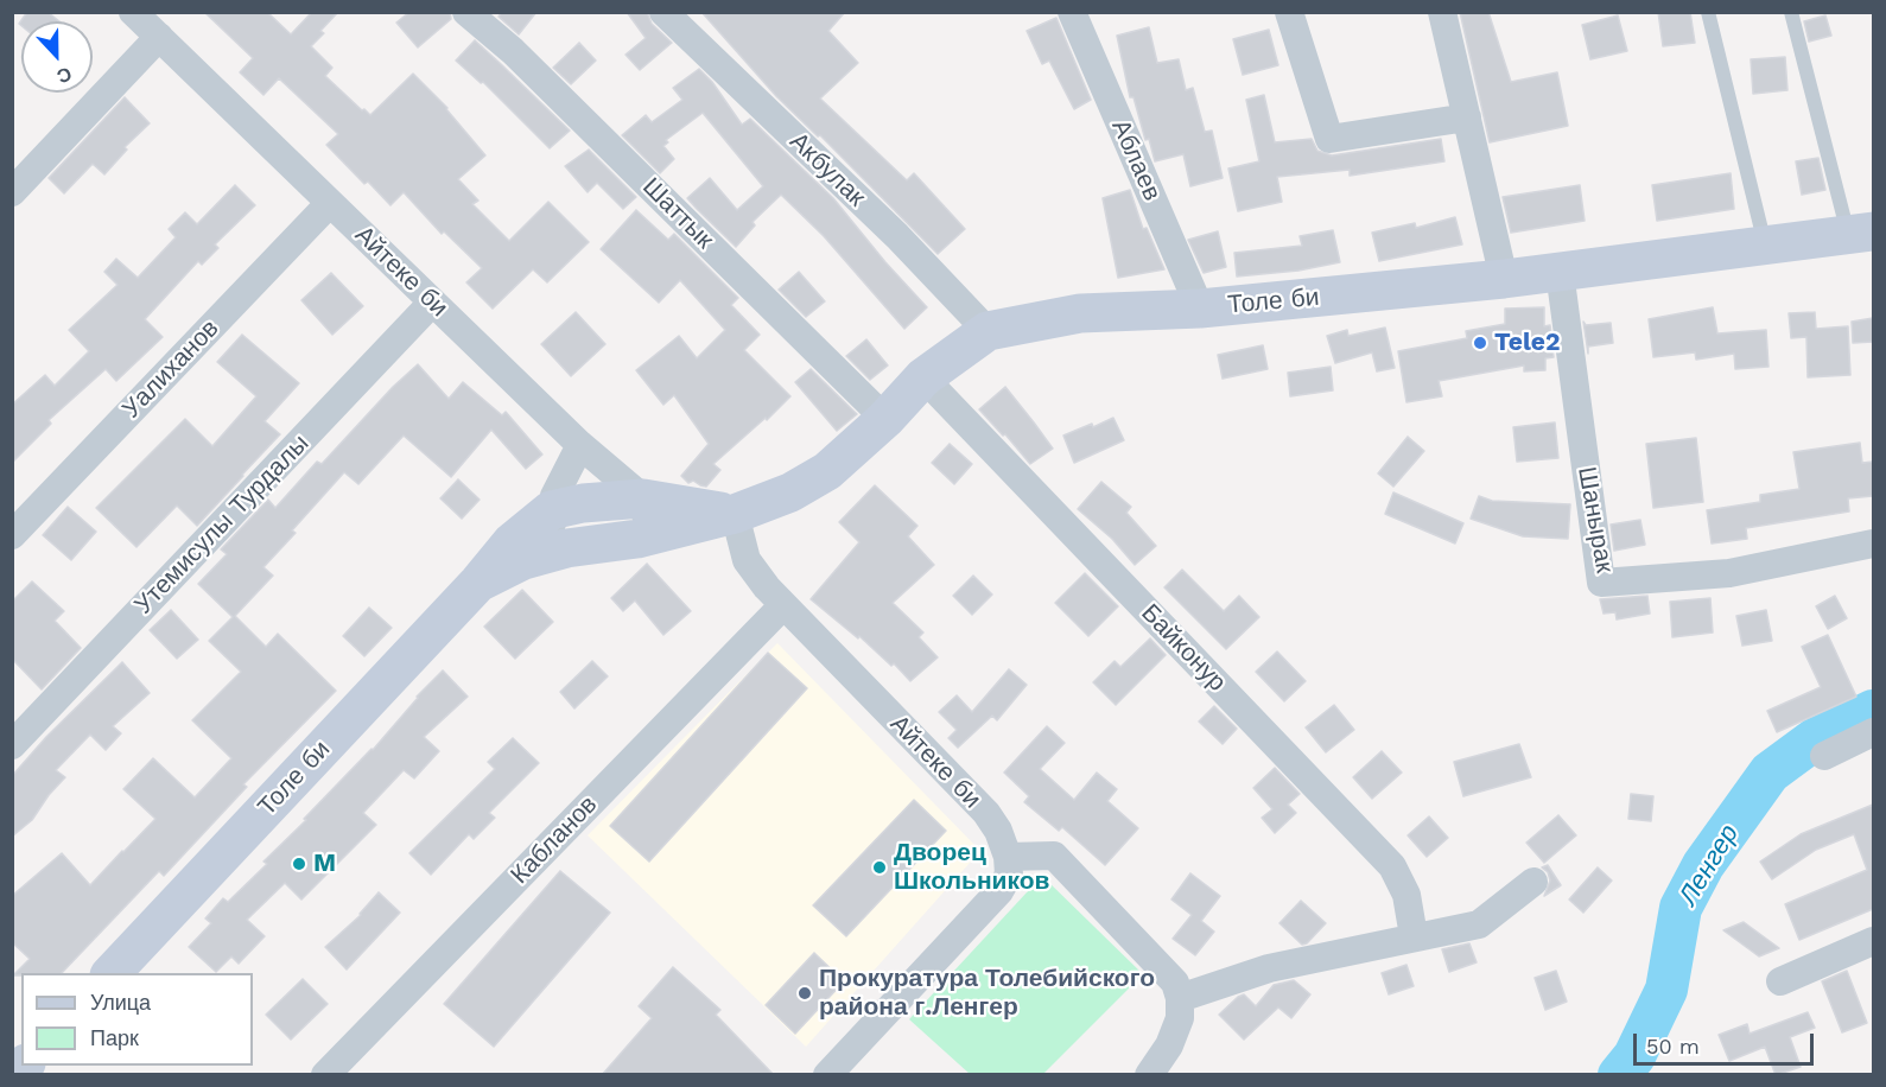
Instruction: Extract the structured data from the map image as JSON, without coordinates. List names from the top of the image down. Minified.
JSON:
{"streets":{"main road":["Толе би"],"street":["Аблаев","Акбулак","Шаттык","Айтеке би","Уалиханов","Шанырак","Утемисулы Турдалы","Байконур","Кабланов"]},"crossings":[["Аблаев","Толе би"],["Акбулак","Толе би"],["Шаттык","Толе би"],["Айтеке би","Толе би"],["Айтеке би","Уалиханов"],["Айтеке би","Утемисулы Турдалы"],["Айтеке би","Кабланов"],["Толе би","Шанырак"],["Толе би","Байконур"]],"water":["Ленгер"],"places":["Tele2","M","Дворец Школьников","Прокуратура Толебийского района г.Ленгер"],"legend":["Улица","Парк"],"scale_bar":"50 m","north":"bottom"}
